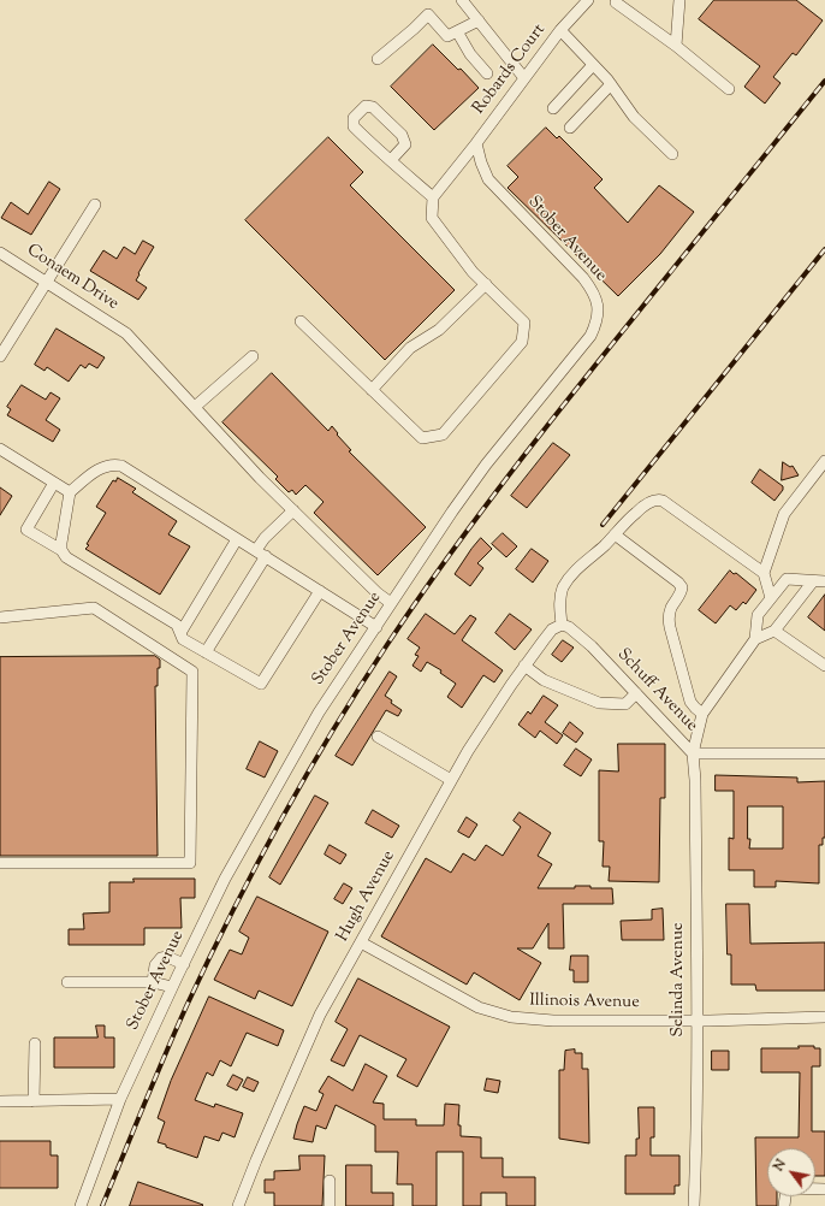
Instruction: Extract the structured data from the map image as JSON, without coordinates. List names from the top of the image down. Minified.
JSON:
{"streets":{"street":["Robards Court","Stober Avenue","Conaem Drive","Schuff Avenue","Hugh Avenue","Selinda Avenue","Illinois Avenue"]},"crossings":[["Robards Court","Stober Avenue"],["Stober Avenue","Conaem Drive"],["Schuff Avenue","Hugh Avenue"],["Schuff Avenue","Selinda Avenue"],["Hugh Avenue","Illinois Avenue"],["Selinda Avenue","Illinois Avenue"]],"north":"top left"}
